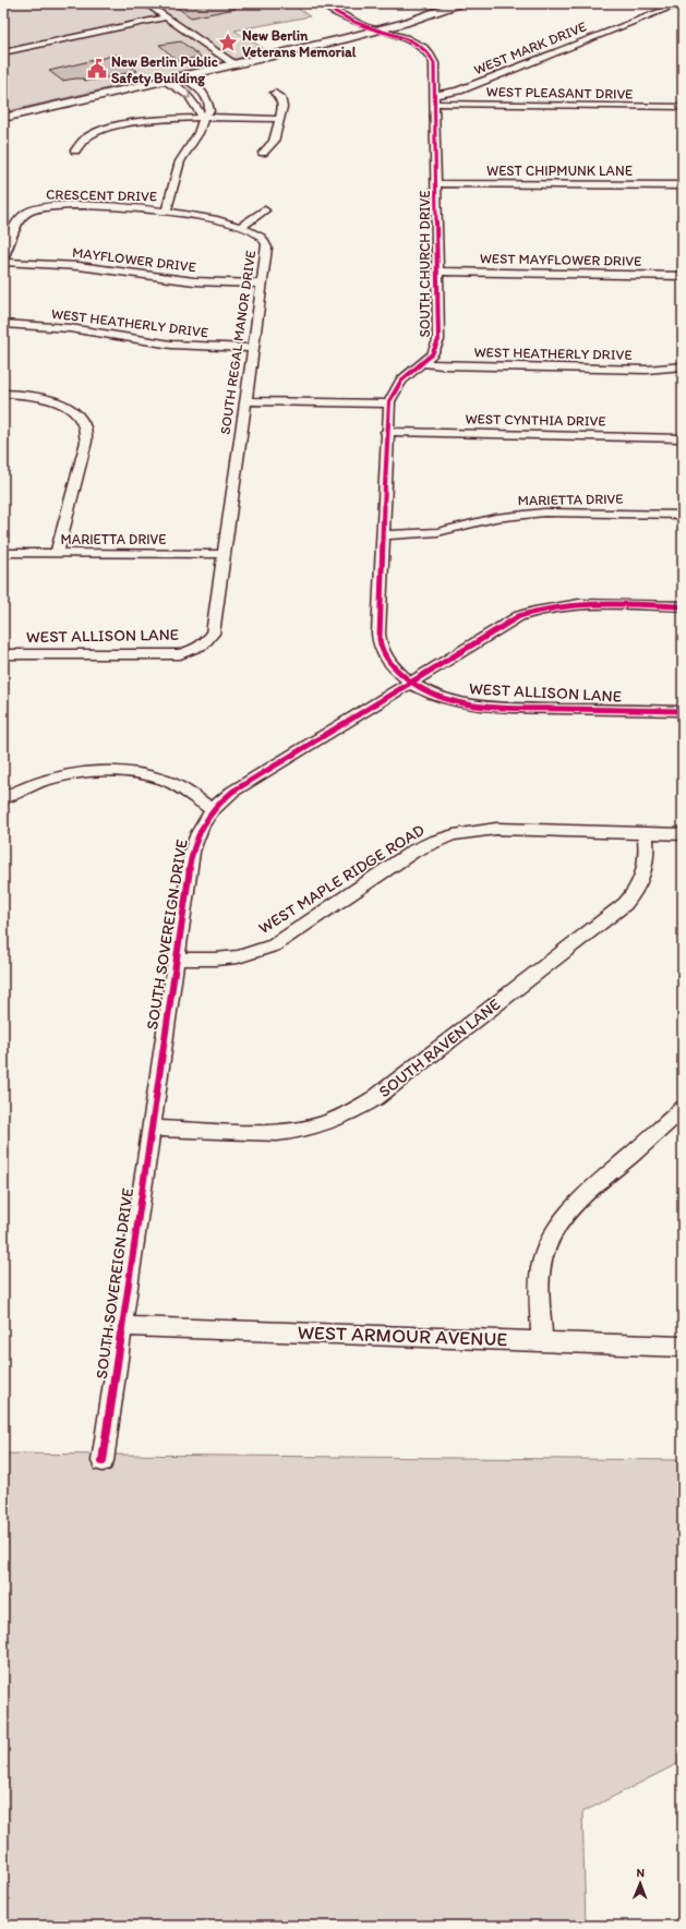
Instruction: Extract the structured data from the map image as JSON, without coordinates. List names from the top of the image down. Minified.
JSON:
{"streets":{"street":["WEST MARK DRIVE","WEST PLEASANT DRIVE","WEST CHIPMUNK LANE","CRESCENT DRIVE","MAYFLOWER DRIVE","WEST MAYFLOWER DRIVE","SOUTH CHURCH DRIVE","WEST HEATHERLY DRIVE","SOUTH REGAL MANOR DRIVE","WEST CYNTHIA DRIVE","MARIETTA DRIVE","WEST ALLISON LANE","WEST MAPLE RIDGE ROAD","SOUTH SOVEREIGN DRIVE","SOUTH RAVEN LANE","WEST ARMOUR AVENUE"]},"crossings":[["WEST MARK DRIVE","WEST PLEASANT DRIVE"],["WEST MARK DRIVE","SOUTH CHURCH DRIVE"],["WEST PLEASANT DRIVE","SOUTH CHURCH DRIVE"],["WEST CHIPMUNK LANE","SOUTH CHURCH DRIVE"],["CRESCENT DRIVE","SOUTH REGAL MANOR DRIVE"],["MAYFLOWER DRIVE","SOUTH REGAL MANOR DRIVE"],["WEST MAYFLOWER DRIVE","SOUTH CHURCH DRIVE"],["SOUTH CHURCH DRIVE","WEST HEATHERLY DRIVE"],["SOUTH CHURCH DRIVE","WEST CYNTHIA DRIVE"],["SOUTH CHURCH DRIVE","MARIETTA DRIVE"],["SOUTH CHURCH DRIVE","WEST ALLISON LANE"],["SOUTH CHURCH DRIVE","SOUTH SOVEREIGN DRIVE"],["WEST HEATHERLY DRIVE","SOUTH REGAL MANOR DRIVE"],["SOUTH REGAL MANOR DRIVE","MARIETTA DRIVE"],["SOUTH REGAL MANOR DRIVE","WEST ALLISON LANE"],["WEST ALLISON LANE","SOUTH SOVEREIGN DRIVE"],["WEST MAPLE RIDGE ROAD","SOUTH SOVEREIGN DRIVE"],["WEST MAPLE RIDGE ROAD","SOUTH RAVEN LANE"],["SOUTH SOVEREIGN DRIVE","SOUTH RAVEN LANE"],["SOUTH SOVEREIGN DRIVE","WEST ARMOUR AVENUE"]],"places":{"place":["New Berlin Veterans Memorial"],"public building":["New Berlin Public Safety Building"]},"north":"top"}
